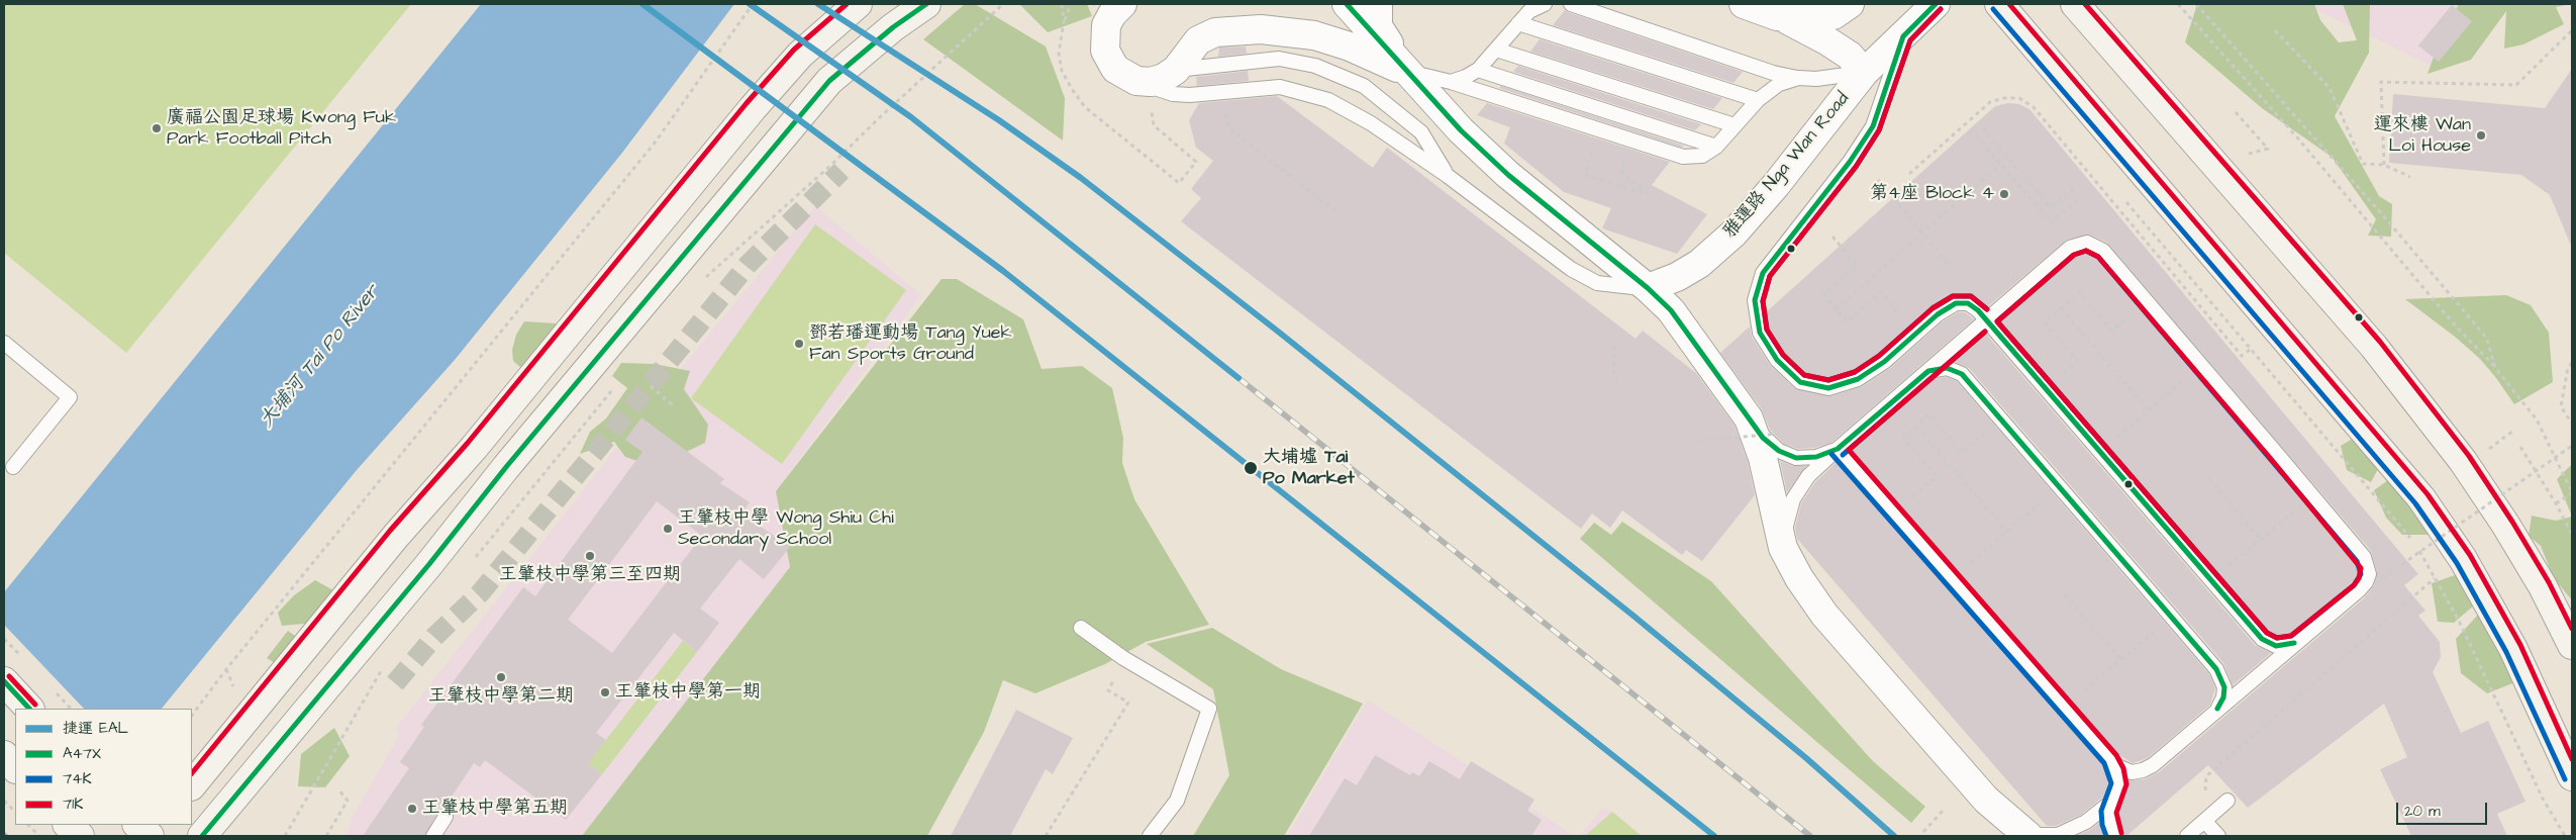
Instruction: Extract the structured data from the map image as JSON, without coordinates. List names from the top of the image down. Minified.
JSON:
{"streets":{"street":["雅運路 Nga Wan Road"]},"water":["大埔河 Tai Po River"],"places":["廣福公園足球場 Kwong Fuk Park Football Pitch","運來樓 Wan Loi House","第4座 Block 4","鄧若璠運動場 Tang Yuek Fan Sports Ground","大埔墟 Tai Po Market","王肇枝中學 Wong Shiu Chi Secondary School","王肇枝中學第三至四期","王肇枝中學第二期","王肇枝中學第一期","王肇枝中學第五期"],"lines":["metro line EAL","transit line A47X","transit line 71K","transit line 74K"],"legend":["捷運 EAL","A47X","74K","71K"],"scale_bar":"20 m"}
